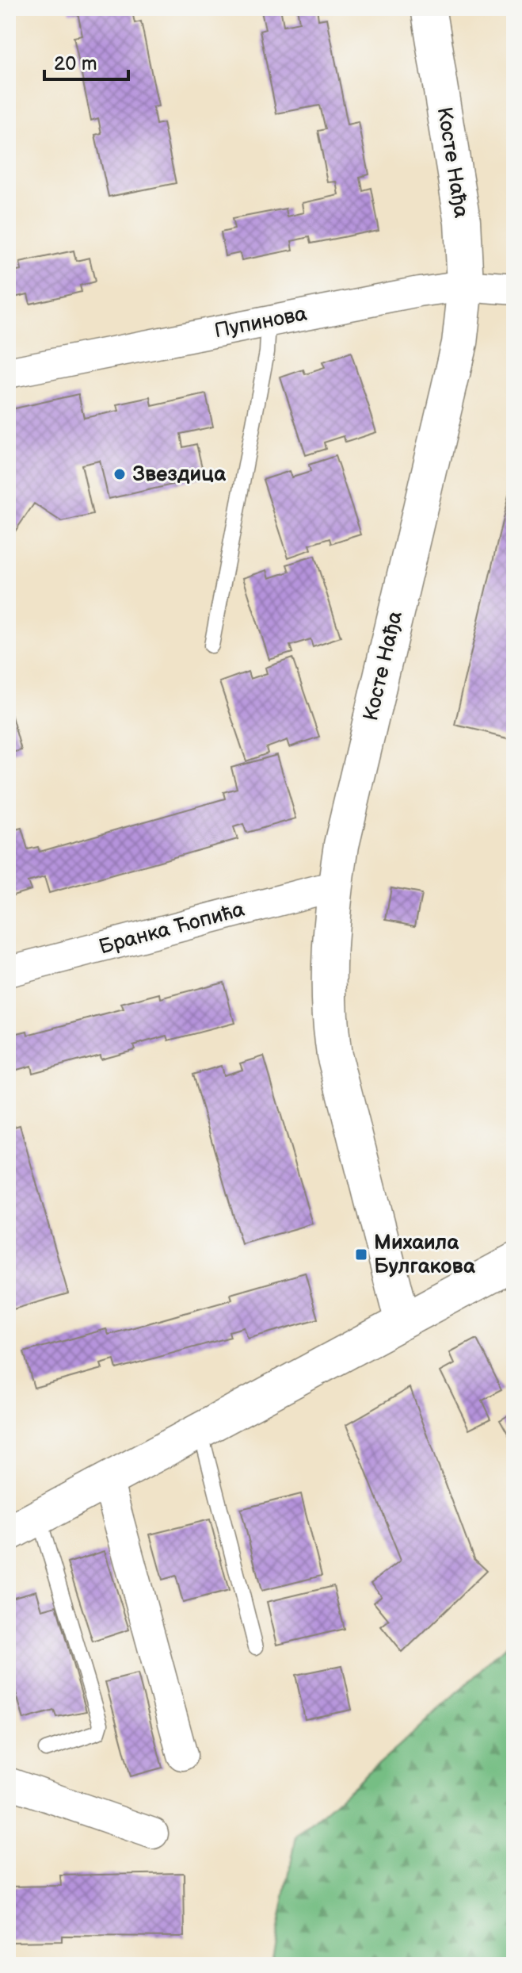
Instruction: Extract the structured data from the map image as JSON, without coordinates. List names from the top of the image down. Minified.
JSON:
{"streets":{"street":["Косте Нађа","Пупинова","Бранка Ћопића"]},"crossings":[["Косте Нађа","Пупинова"],["Косте Нађа","Бранка Ћопића"]],"places":{"other":["Звездица"],"transit":["Михаила Булгакова"]},"scale_bar":"20 m"}
